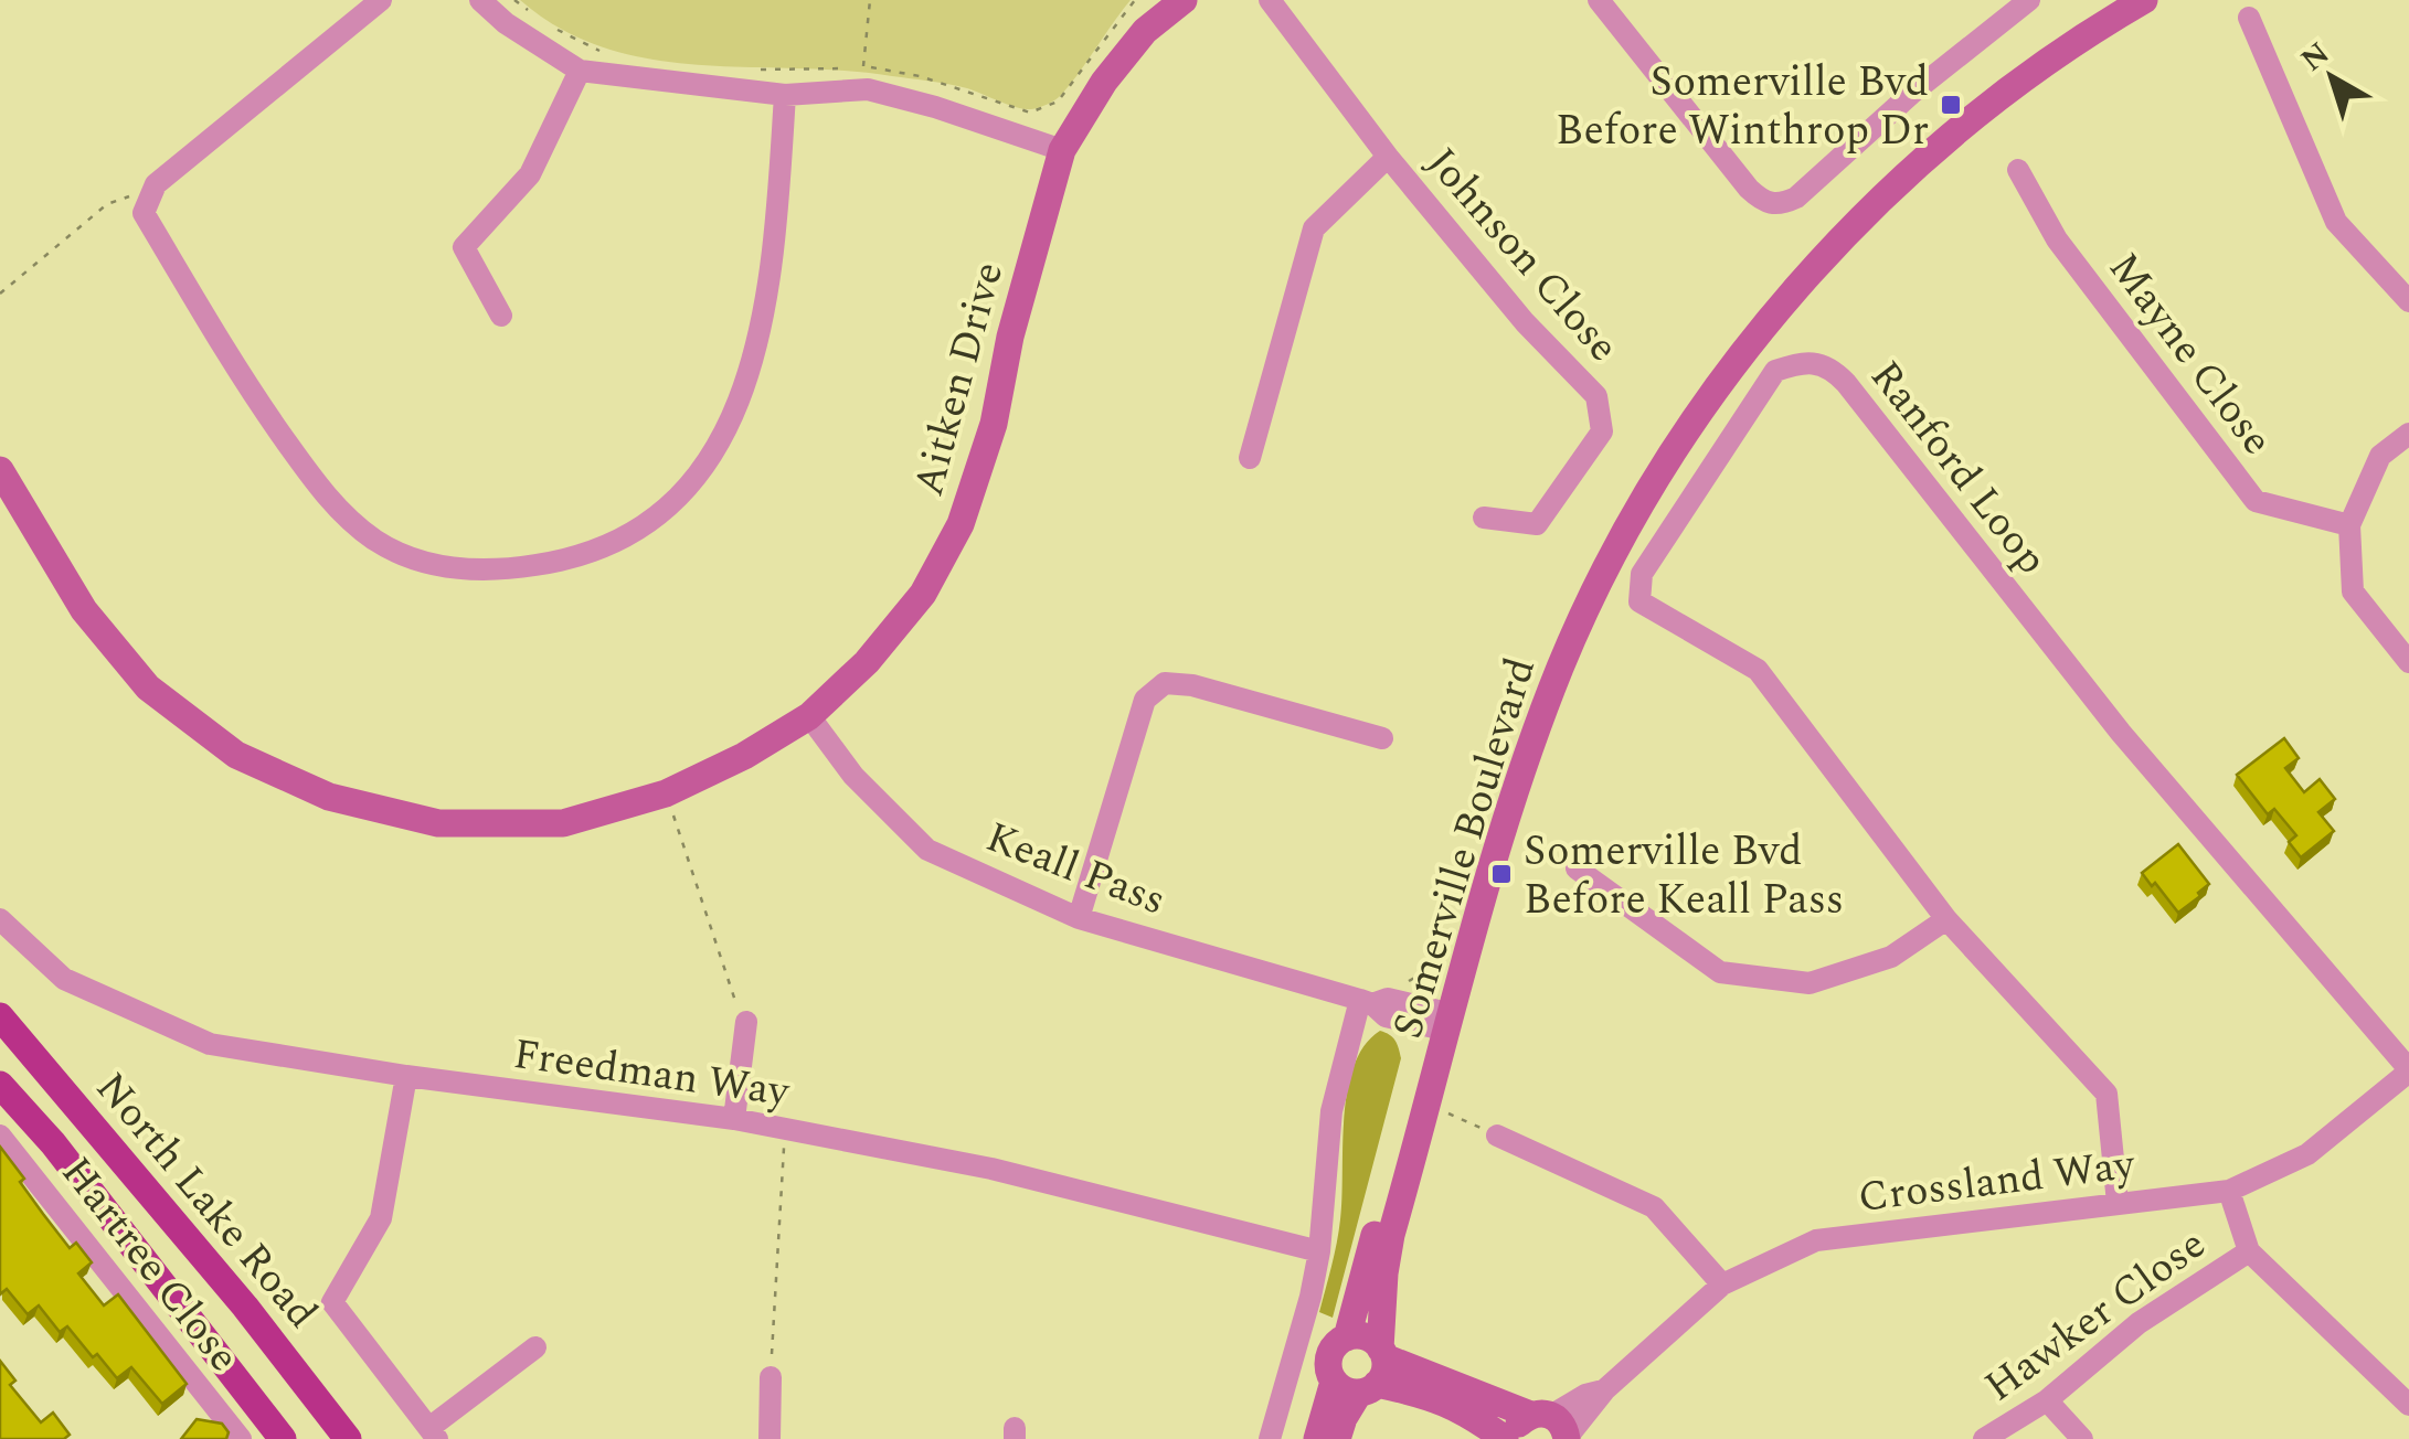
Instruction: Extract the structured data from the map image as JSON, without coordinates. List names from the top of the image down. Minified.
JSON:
{"streets":{"main road":["Aitken Drive","Somerville Boulevard","North Lake Road"],"street":["Johnson Close","Mayne Close","Ranford Loop","Keall Pass","Freedman Way","Crossland Way","Hartree Close","Hawker Close"]},"crossings":[["Aitken Drive","Keall Pass"],["Ranford Loop","Crossland Way"],["Somerville Boulevard","Keall Pass"]],"places":{"transit":["Somerville Bvd Before Winthrop Dr","Somerville Bvd Before Keall Pass"]},"north":"top left"}
